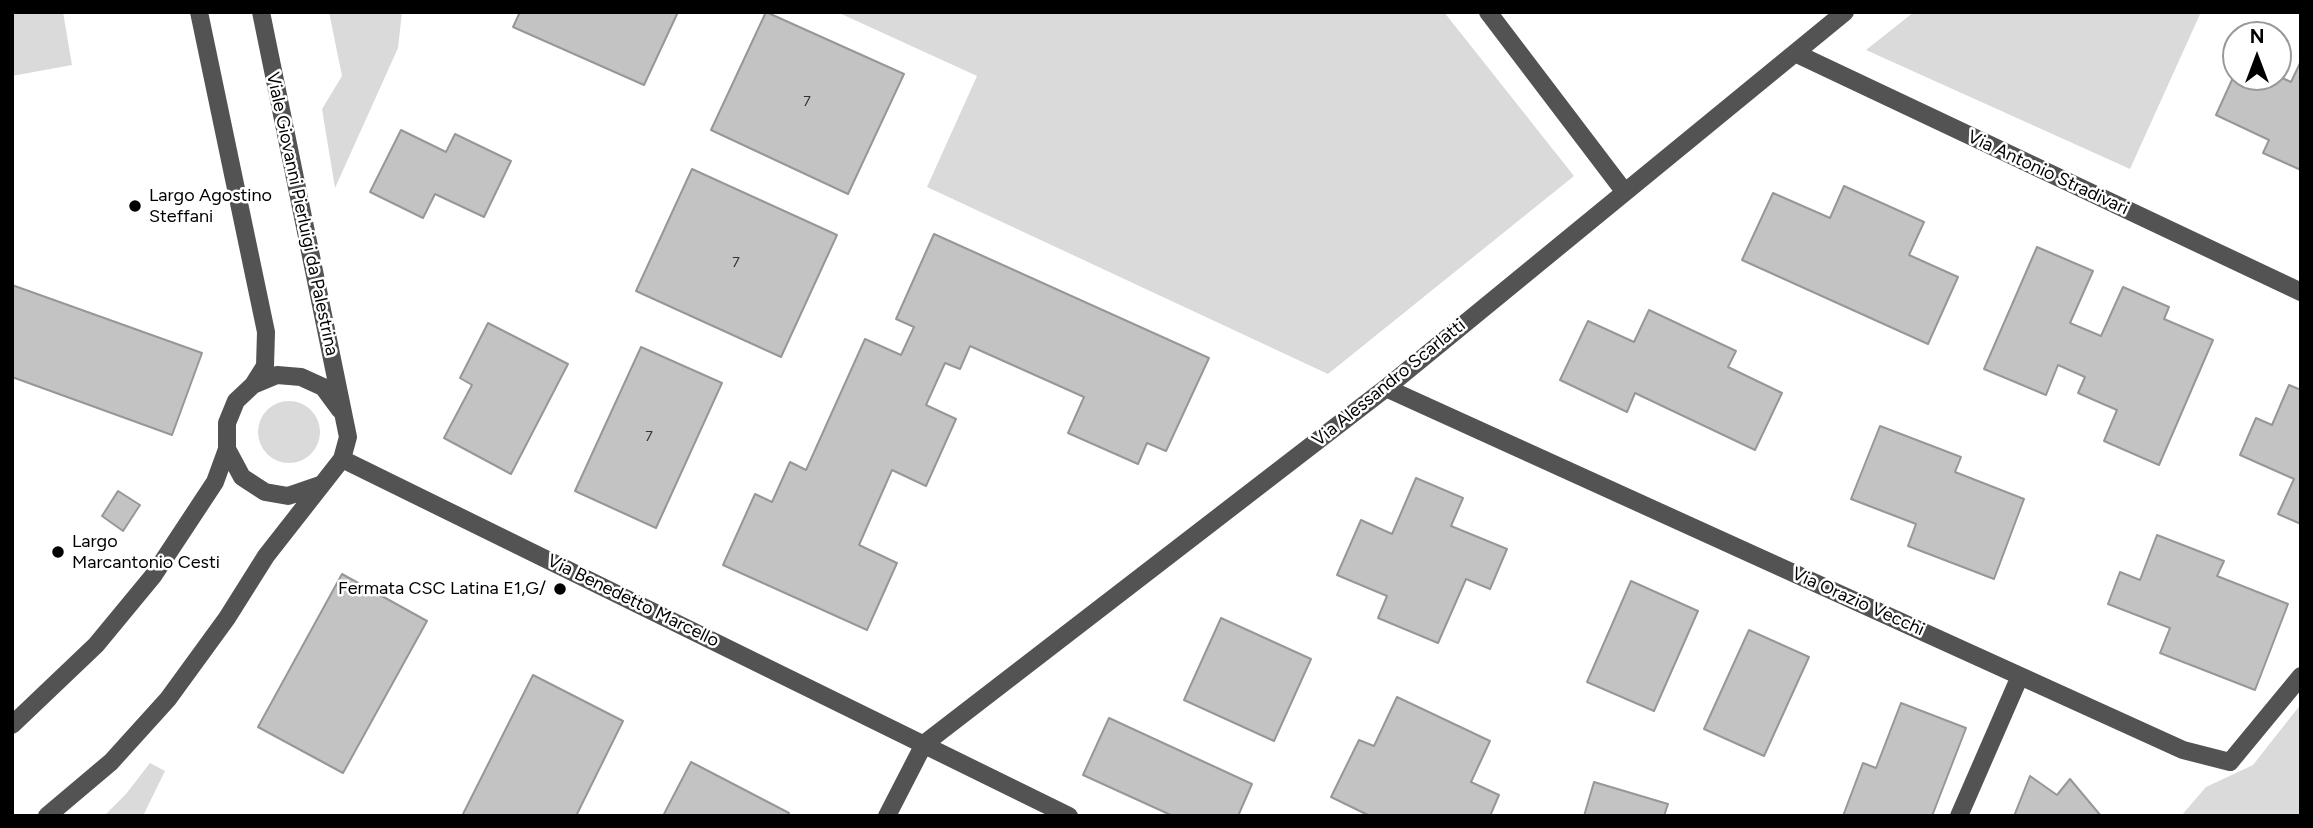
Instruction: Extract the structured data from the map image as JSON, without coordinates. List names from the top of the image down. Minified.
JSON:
{"streets":{"street":["Via Antonio Stradivari","Viale Giovanni Pierluigi da Palestrina","Via Alessandro Scarlatti","Via Benedetto Marcello","Via Orazio Vecchi"]},"crossings":[["Via Antonio Stradivari","Via Alessandro Scarlatti"],["Viale Giovanni Pierluigi da Palestrina","Via Benedetto Marcello"],["Via Alessandro Scarlatti","Via Benedetto Marcello"],["Via Alessandro Scarlatti","Via Orazio Vecchi"]],"places":["Largo Agostino Steffani","Largo Marcantonio Cesti","Fermata CSC Latina E1,G/"],"house_numbers":["7","7","7"],"north":"top"}
